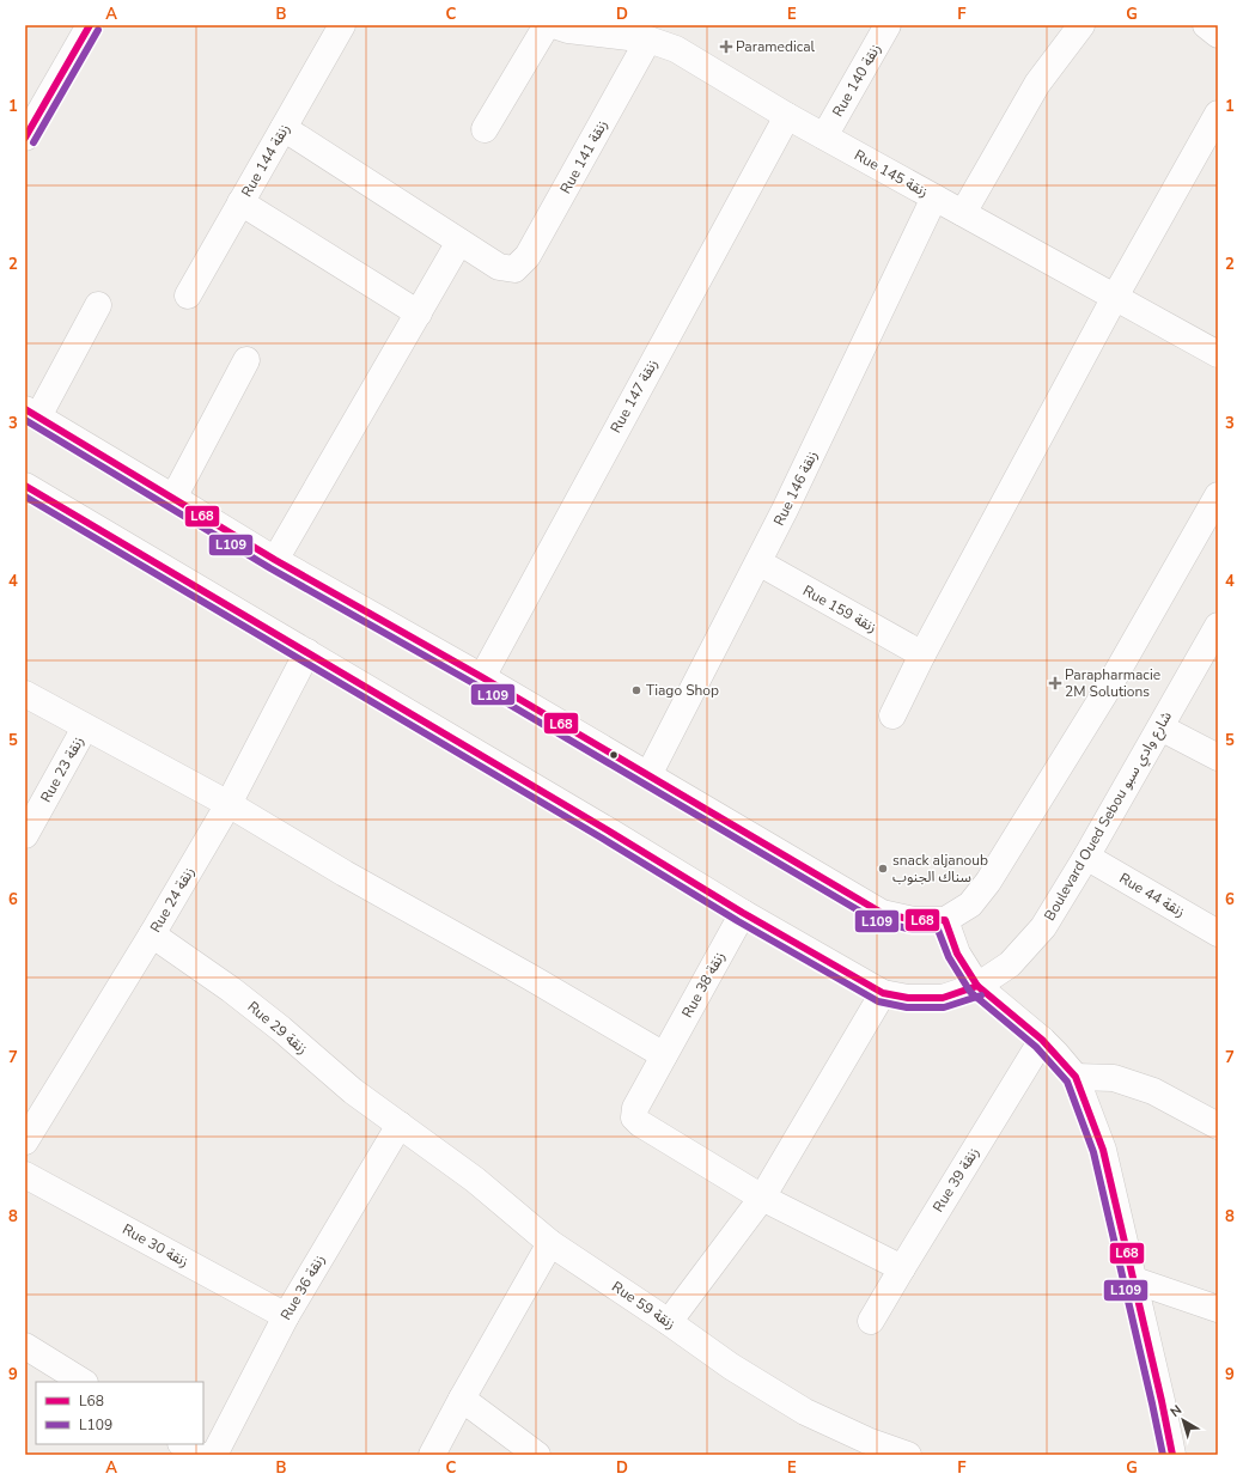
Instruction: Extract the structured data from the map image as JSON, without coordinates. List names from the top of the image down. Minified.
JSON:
{"streets":{"street":["Rue 140 زنقة","Rue 141 زنقة","Rue 144 زنقة","Rue 145 زنقة","Rue 147 زنقة","Rue 146 زنقة","Rue 159 زنقة","Rue 23 زنقة","Boulevard Oued Sebou شارع وادي سبو","Rue 44 زنقة","Rue 24 زنقة","Rue 38 زنقة","Rue 29 زنقة","Rue 39 زنقة","Rue 30 زنقة","Rue 36 زنقة","Rue 59 زنقة"]},"crossings":[["Rue 140 زنقة","Rue 145 زنقة"],["Rue 141 زنقة","Rue 145 زنقة"],["Rue 145 زنقة","Rue 147 زنقة"],["Rue 145 زنقة","Rue 146 زنقة"],["Rue 146 زنقة","Rue 159 زنقة"],["Boulevard Oued Sebou شارع وادي سبو","Rue 44 زنقة"],["Boulevard Oued Sebou شارع وادي سبو","Rue 24 زنقة"],["Boulevard Oued Sebou شارع وادي سبو","Rue 38 زنقة"],["Rue 24 زنقة","Rue 29 زنقة"],["Rue 29 زنقة","Rue 36 زنقة"],["Rue 29 زنقة","Rue 59 زنقة"],["Rue 30 زنقة","Rue 36 زنقة"],["Rue 36 زنقة","Rue 59 زنقة"]],"places":{"health":["Paramedical","Parapharmacie 2M Solutions"],"other":["Tiago Shop","snack aljanoub سناك الجنوب"]},"lines":["transit line L68","transit line L109"],"legend":["L68","L109"],"north":"top left","grid":{"columns":["A","B","C","D","E","F","G"],"rows":["1","2","3","4","5","6","7","8","9"]}}
